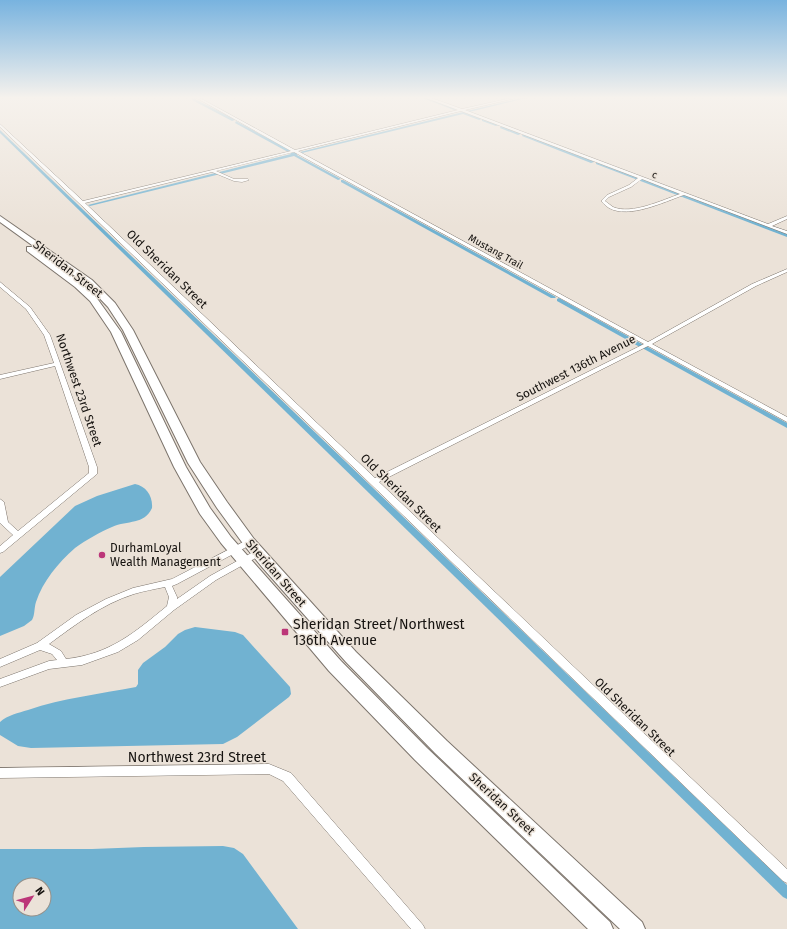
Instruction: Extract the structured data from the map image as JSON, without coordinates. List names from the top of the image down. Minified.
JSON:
{"streets":{"main road":["Sheridan Street"],"street":["c","Mustang Trail","Old Sheridan Street","Southwest 136th Avenue","Northwest 23rd Street"]},"crossings":[["Mustang Trail","Southwest 136th Avenue"],["Old Sheridan Street","Southwest 136th Avenue"]],"places":{"other":["DurhamLoyal Wealth Management"],"transit":["Sheridan Street/Northwest 136th Avenue"]},"north":"top right"}
